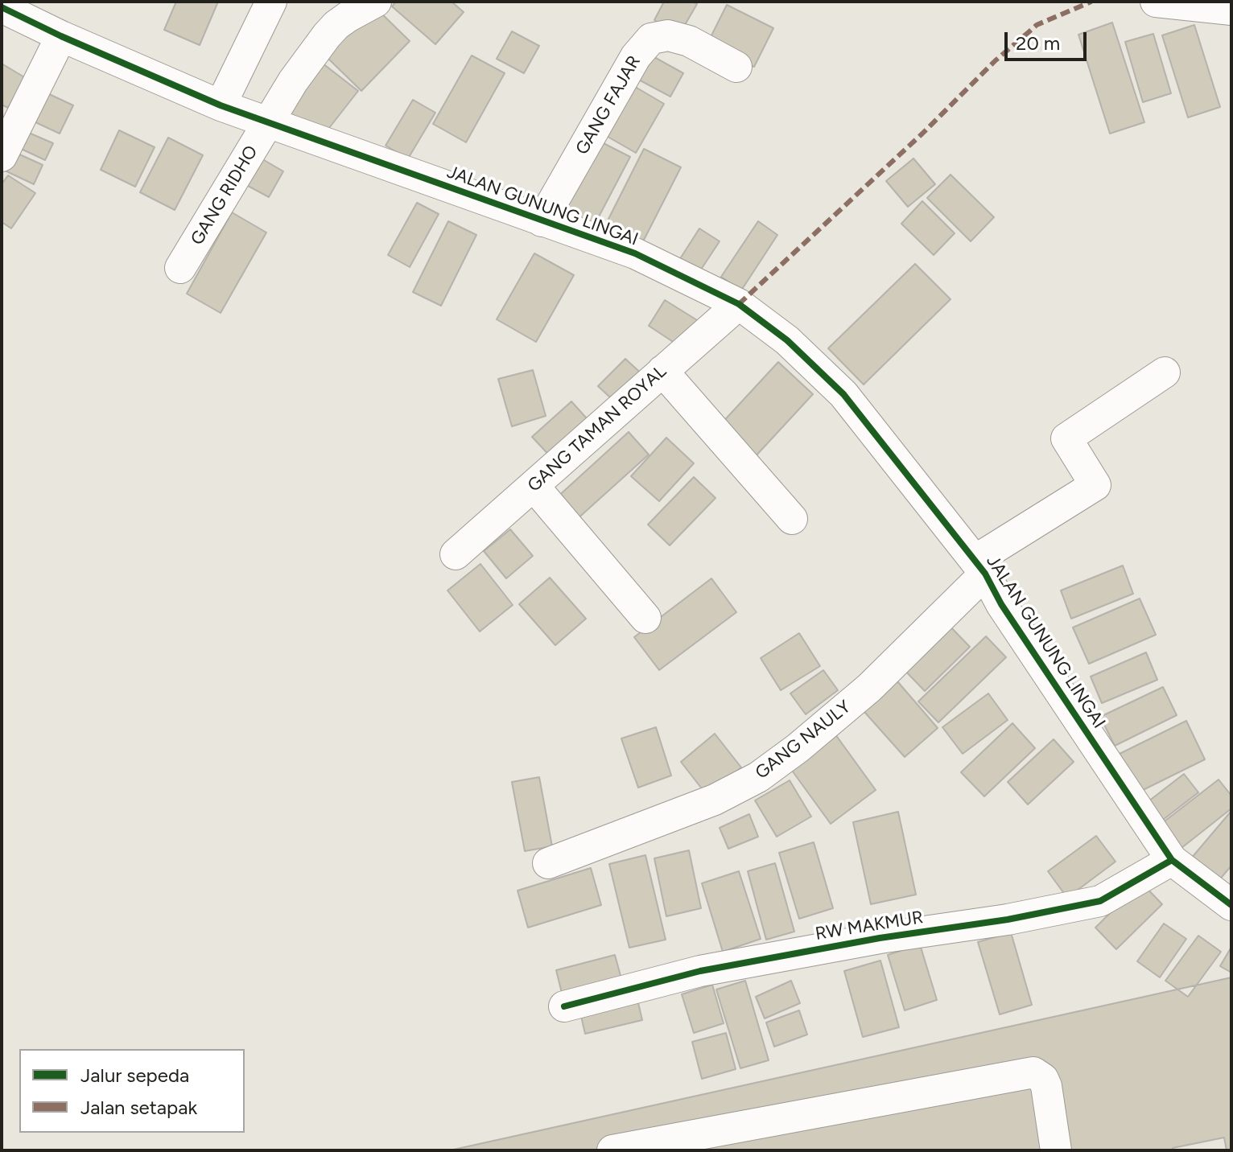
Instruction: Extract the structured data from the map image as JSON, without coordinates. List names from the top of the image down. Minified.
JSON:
{"streets":{"street":["GANG FAJAR","GANG RIDHO","JALAN GUNUNG LINGAI","GANG TAMAN ROYAL","GANG NAULY","RW MAKMUR"]},"crossings":[["GANG FAJAR","JALAN GUNUNG LINGAI"],["GANG RIDHO","JALAN GUNUNG LINGAI"],["JALAN GUNUNG LINGAI","GANG TAMAN ROYAL"],["JALAN GUNUNG LINGAI","GANG NAULY"],["JALAN GUNUNG LINGAI","RW MAKMUR"]],"legend":["Jalur sepeda","Jalan setapak"],"scale_bar":"20 m"}
